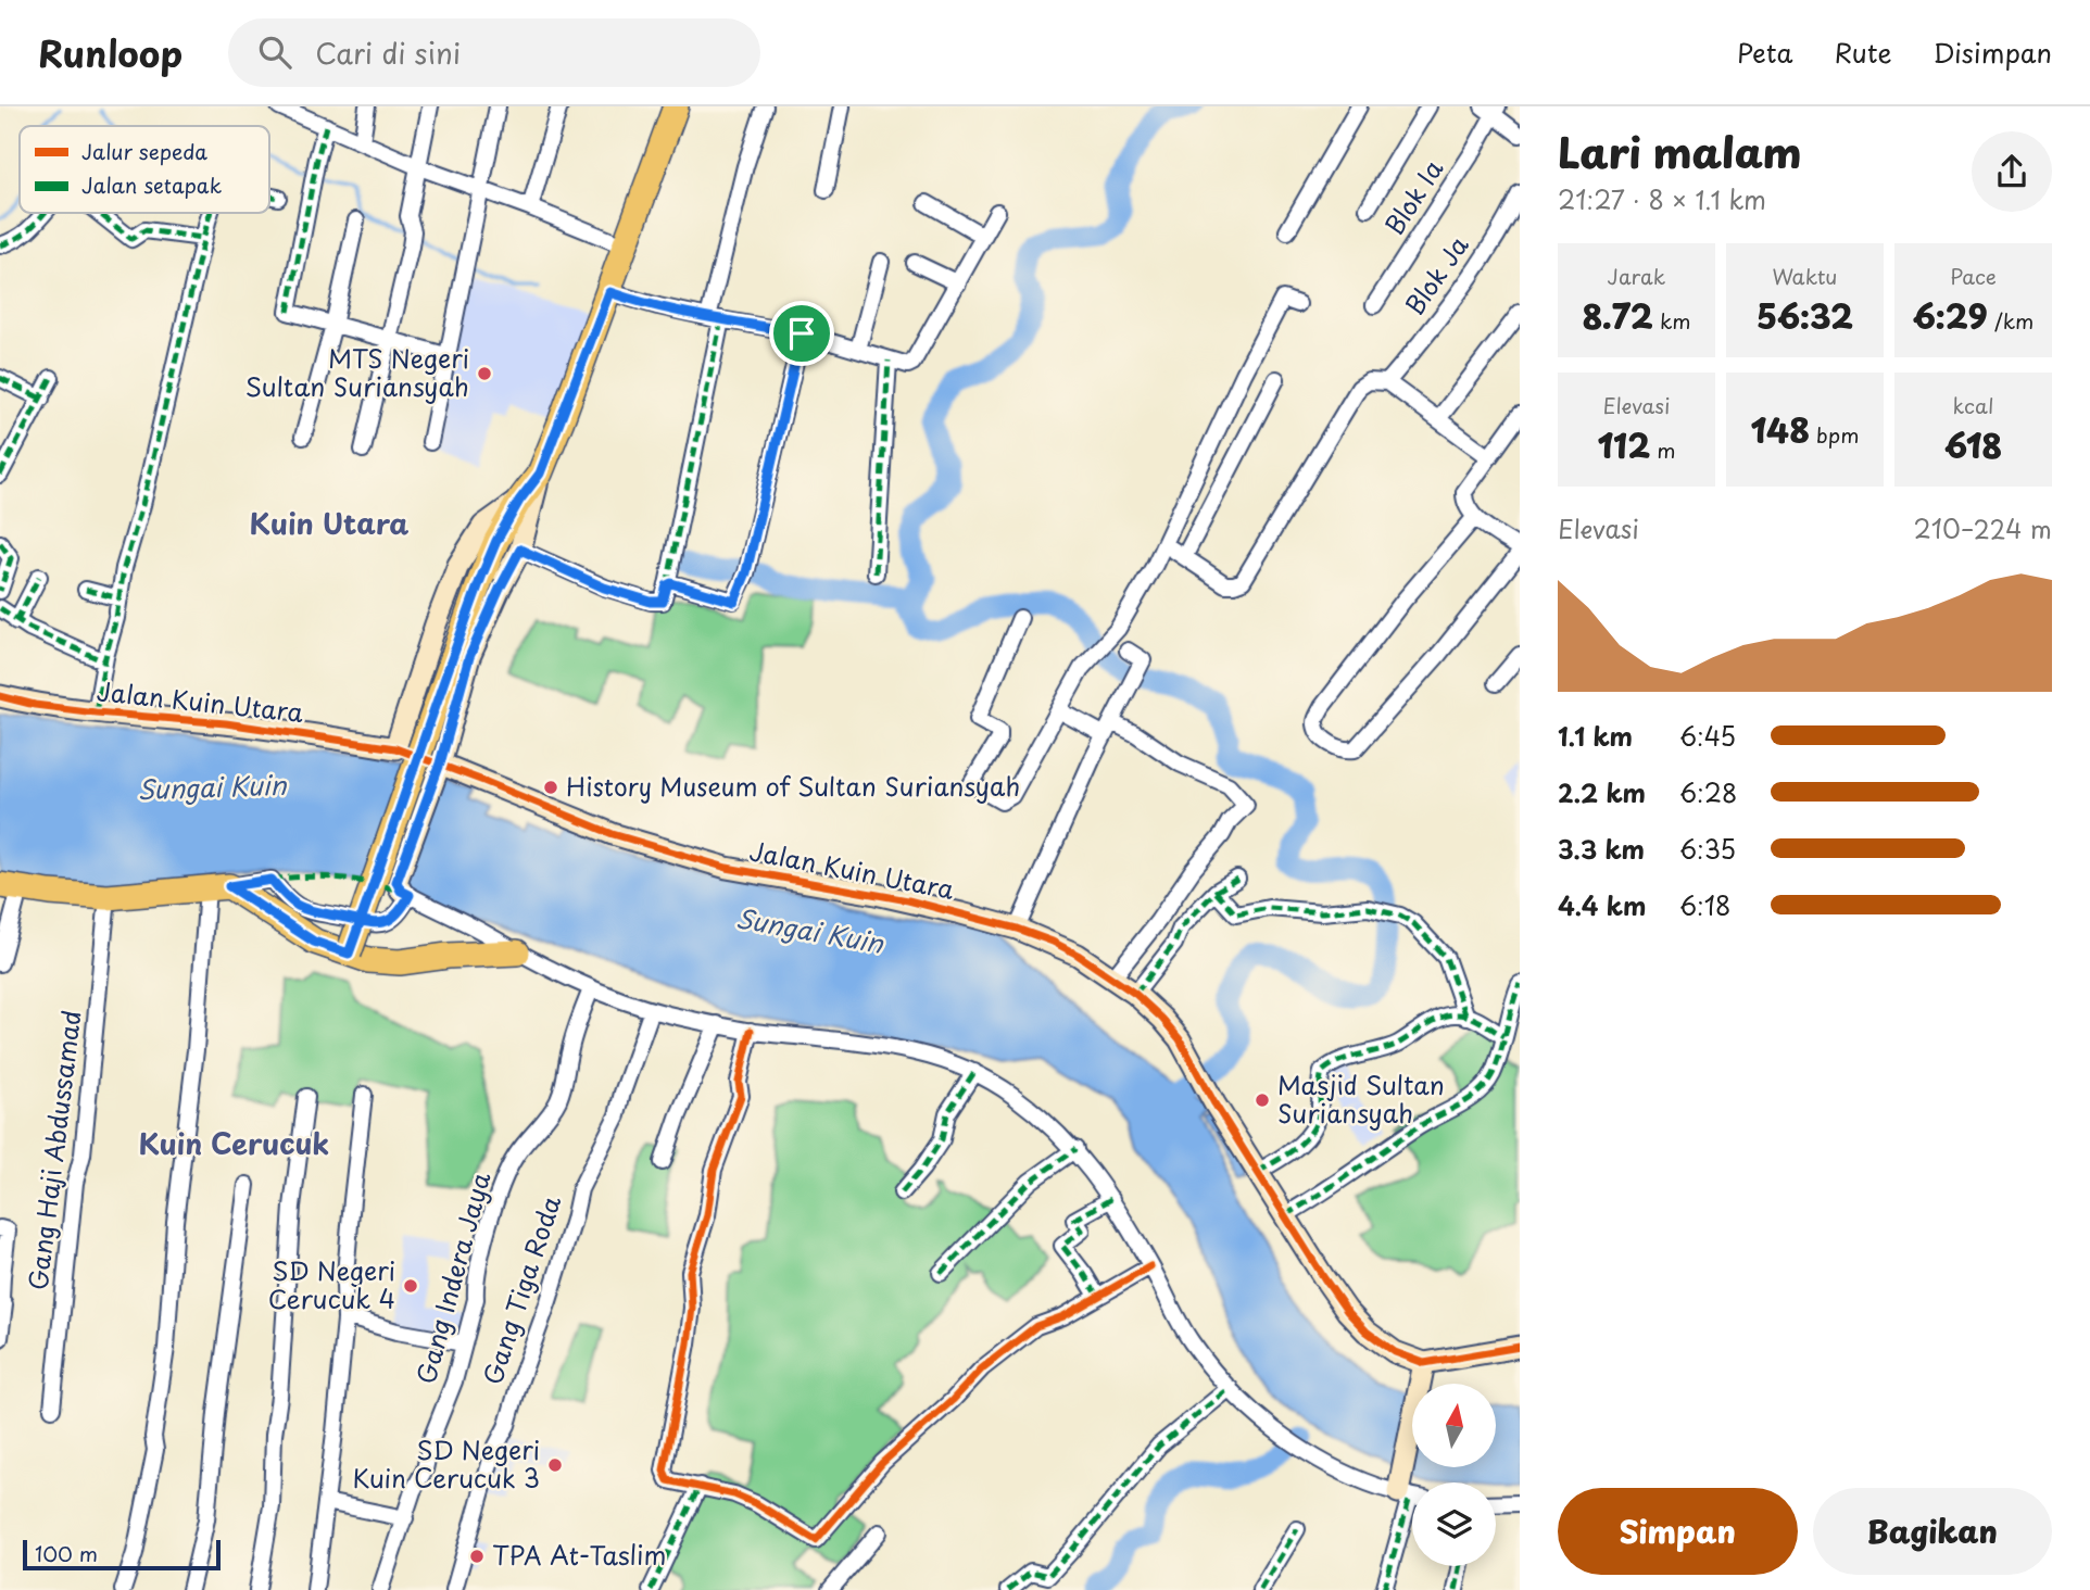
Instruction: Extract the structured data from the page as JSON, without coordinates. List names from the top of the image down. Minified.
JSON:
{"streets":{"street":["Blok Ia","Blok Ja","Jalan Kuin Utara","Gang Haji Abdussamad","Gang Indera Jaya","Gang Tiga Roda"]},"districts":["Kuin Utara","Kuin Cerucuk"],"water":["Sungai Kuin"],"places":["MTS Negeri Sultan Suriansyah","History Museum of Sultan Suriansyah","Masjid Sultan Suriansyah","SD Negeri Cerucuk 4","SD Negeri Kuin Cerucuk 3","TPA At-Taslim"],"legend":["Jalur sepeda","Jalan setapak"],"scale_bar":"100 m","north":"top","page":{"header":"Runloop","search":"Cari di sini","nav":["Peta","Rute","Disimpan"],"heading":["Lari malam","21:27 · 8 × 1.1 km"],"stats":[["Jarak","8.72 km"],["Waktu","56:32"],["Pace","6:29 /km"],["Elevasi","112 m"],["148 bpm"],["kcal","618"]],"chart":["Elevasi","210–224 m"],"list":[{"name":"1.1 km","note":"6:45"},{"name":"2.2 km","note":"6:28"},{"name":"3.3 km","note":"6:35"},{"name":"4.4 km","note":"6:18"}],"buttons":["Simpan","Bagikan"],"scale":"100 m"}}
